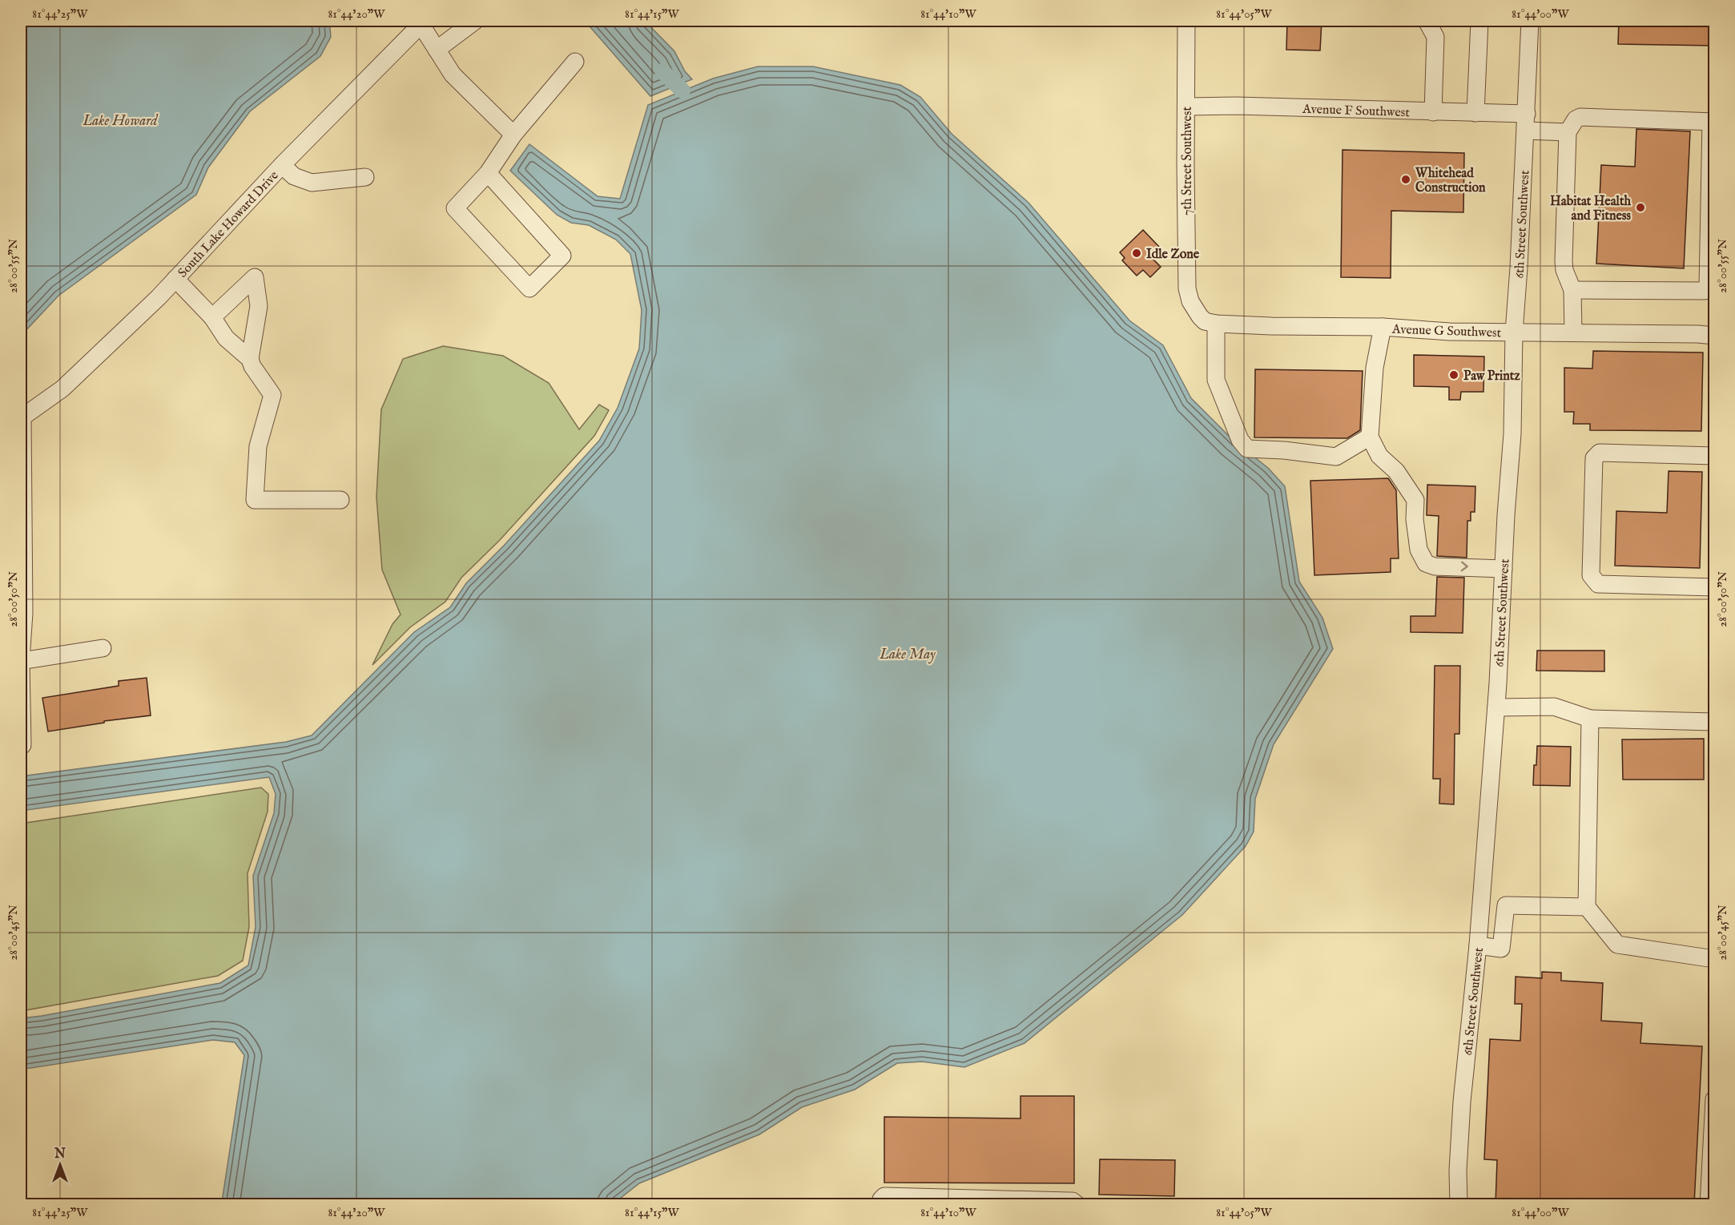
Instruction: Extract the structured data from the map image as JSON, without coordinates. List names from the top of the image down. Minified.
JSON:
{"streets":{"street":["Avenue F Southwest","7th Street Southwest","South Lake Howard Drive","6th Street Southwest","Avenue G Southwest"]},"crossings":[["Avenue F Southwest","7th Street Southwest"],["Avenue F Southwest","6th Street Southwest"],["7th Street Southwest","Avenue G Southwest"],["6th Street Southwest","Avenue G Southwest"]],"water":["Lake Howard","Lake May"],"places":["Whitehead Construction","Habitat Health and Fitness","Idle Zone","Paw Printz"],"north":"top","coordinates":["81°44'25\"W","81°44'20\"W","81°44'15\"W","81°44'10\"W","81°44'05\"W","81°44'00\"W","28°00'55\"N","28°00'50\"N","28°00'45\"N"]}
